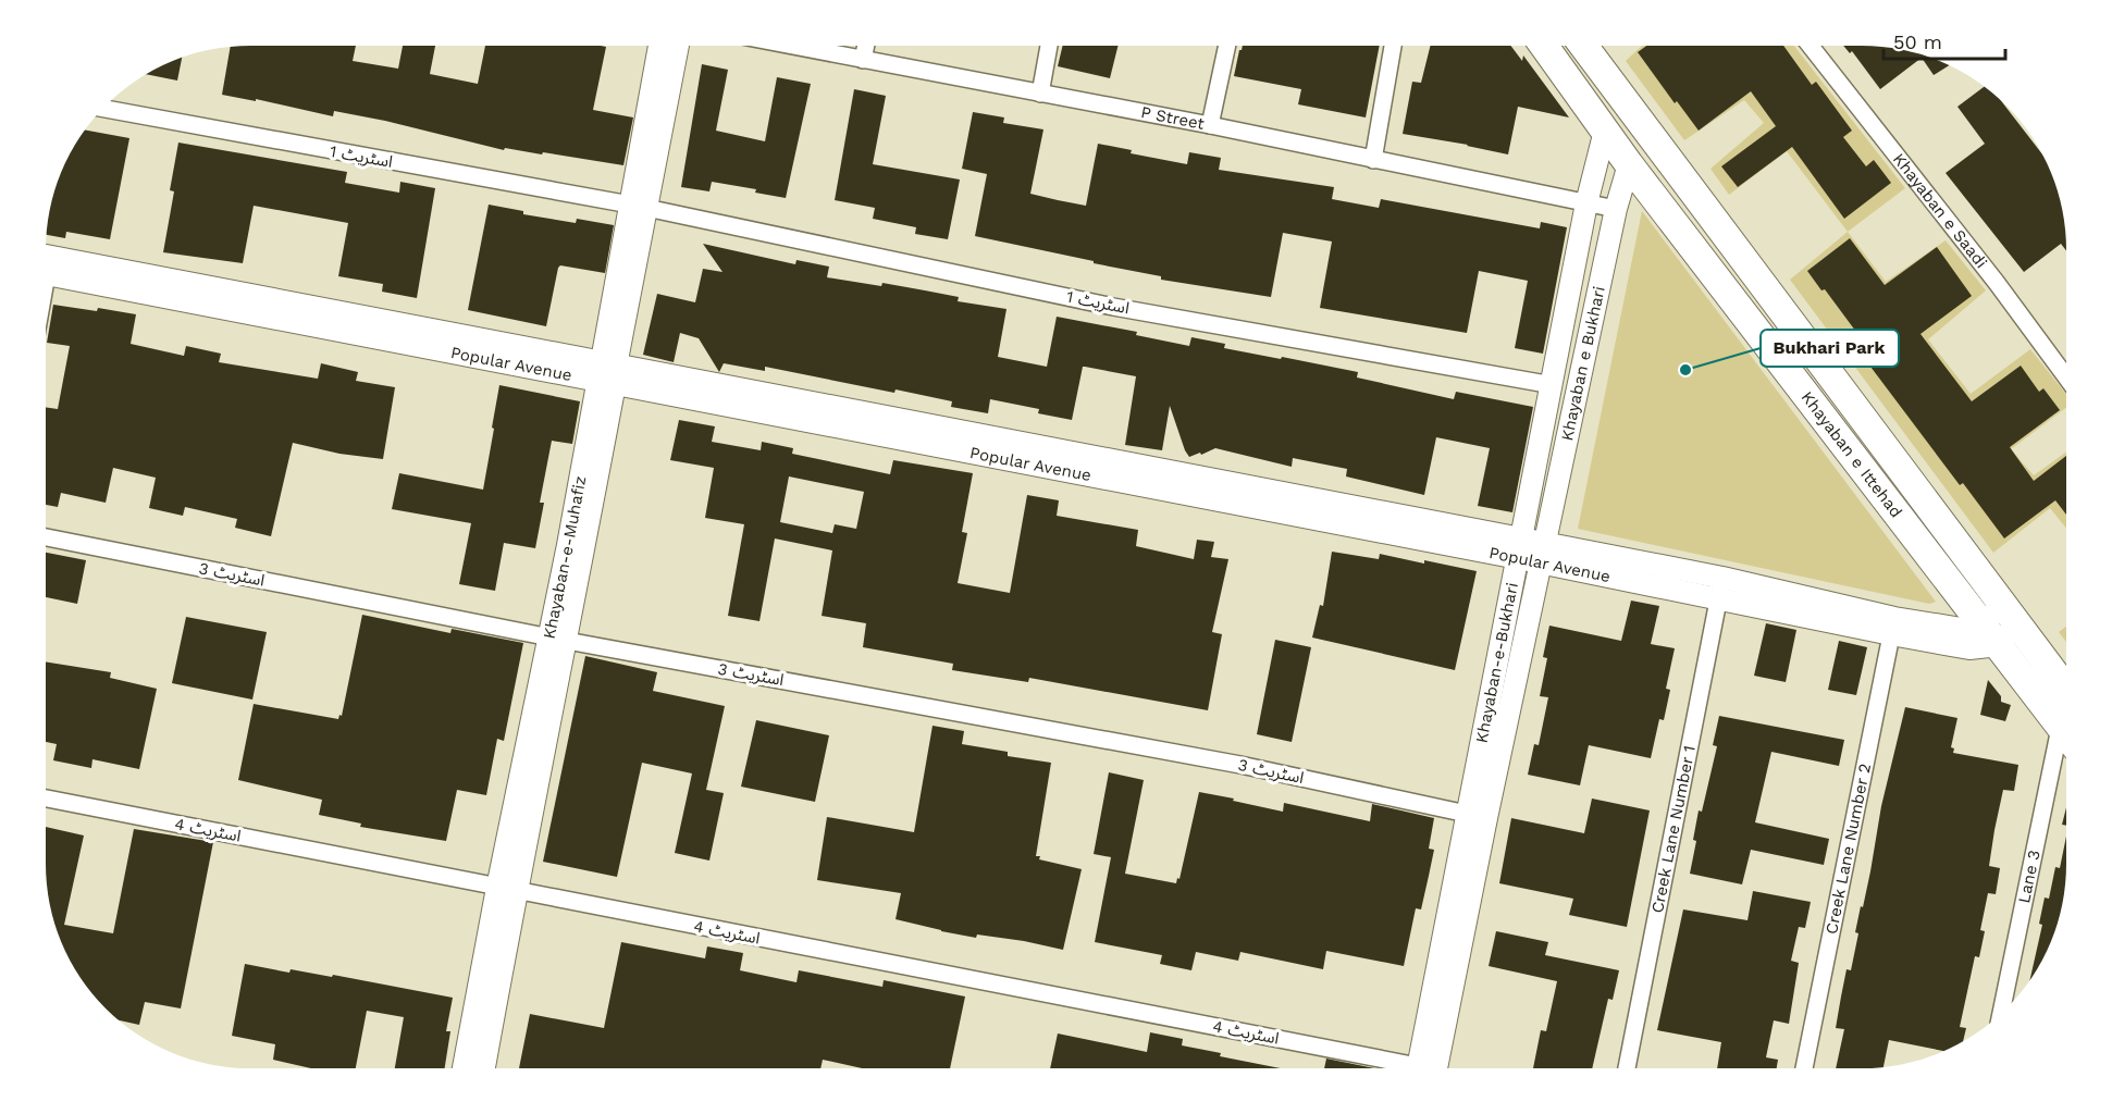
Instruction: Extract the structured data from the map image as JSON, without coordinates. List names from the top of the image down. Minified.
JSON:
{"streets":{"main road":["Khayaban e Ittehad"],"street":["P Street","اسٹریٹ 1","Khayaban e Saadi","Popular Avenue","Khayaban e Bukhari","Khayaban-e-Muhafiz","اسٹریٹ 3","Khayaban-e-Bukhari","Creek Lane Number 1","اسٹریٹ 4","Creek Lane Number 2","Lane 3"]},"crossings":[["P Street","Khayaban e Bukhari"],["P Street","Khayaban-e-Bukhari"],["اسٹریٹ 1","Khayaban-e-Muhafiz"],["اسٹریٹ 1","Khayaban-e-Bukhari"],["Popular Avenue","Khayaban e Bukhari"],["Popular Avenue","Khayaban e Ittehad"],["Popular Avenue","Khayaban-e-Muhafiz"],["Popular Avenue","Khayaban-e-Bukhari"],["Popular Avenue","Creek Lane Number 1"],["Popular Avenue","Creek Lane Number 2"],["Khayaban e Bukhari","Khayaban e Ittehad"],["Khayaban e Bukhari","Khayaban-e-Bukhari"],["Khayaban e Ittehad","Khayaban-e-Bukhari"],["Khayaban-e-Muhafiz","اسٹریٹ 3"],["Khayaban-e-Muhafiz","اسٹریٹ 4"],["اسٹریٹ 3","Khayaban-e-Bukhari"]],"places":["Bukhari Park"],"scale_bar":"50 m"}
